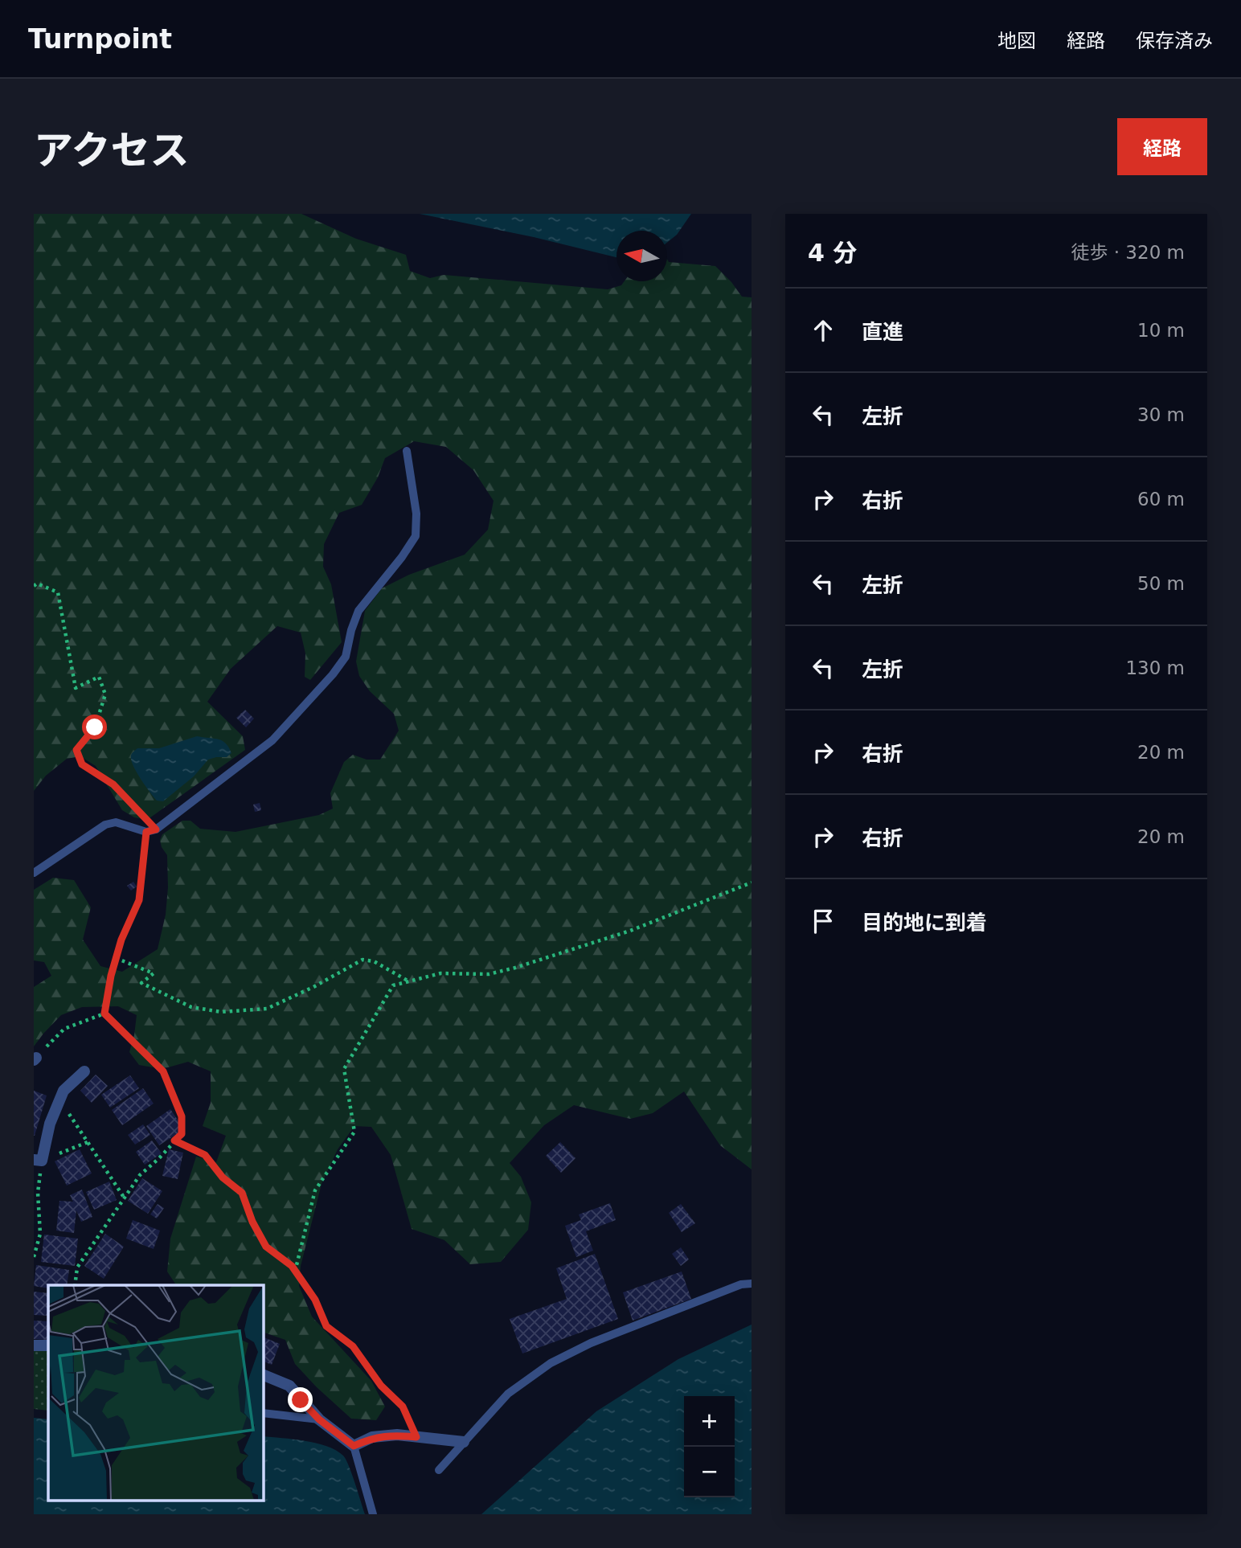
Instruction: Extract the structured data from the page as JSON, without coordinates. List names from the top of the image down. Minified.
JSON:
{"north":"left","page":{"header":"Turnpoint","nav":["地図","経路","保存済み"],"title":"アクセス","buttons":"経路","heading":["4 分","徒歩 · 320 m"],"list":[["直進","10 m"],["左折","30 m"],["右折","60 m"],["左折","50 m"],["左折","130 m"],["右折","20 m"],["右折","20 m"],"目的地に到着"],"map_buttons":["+","−"]}}
